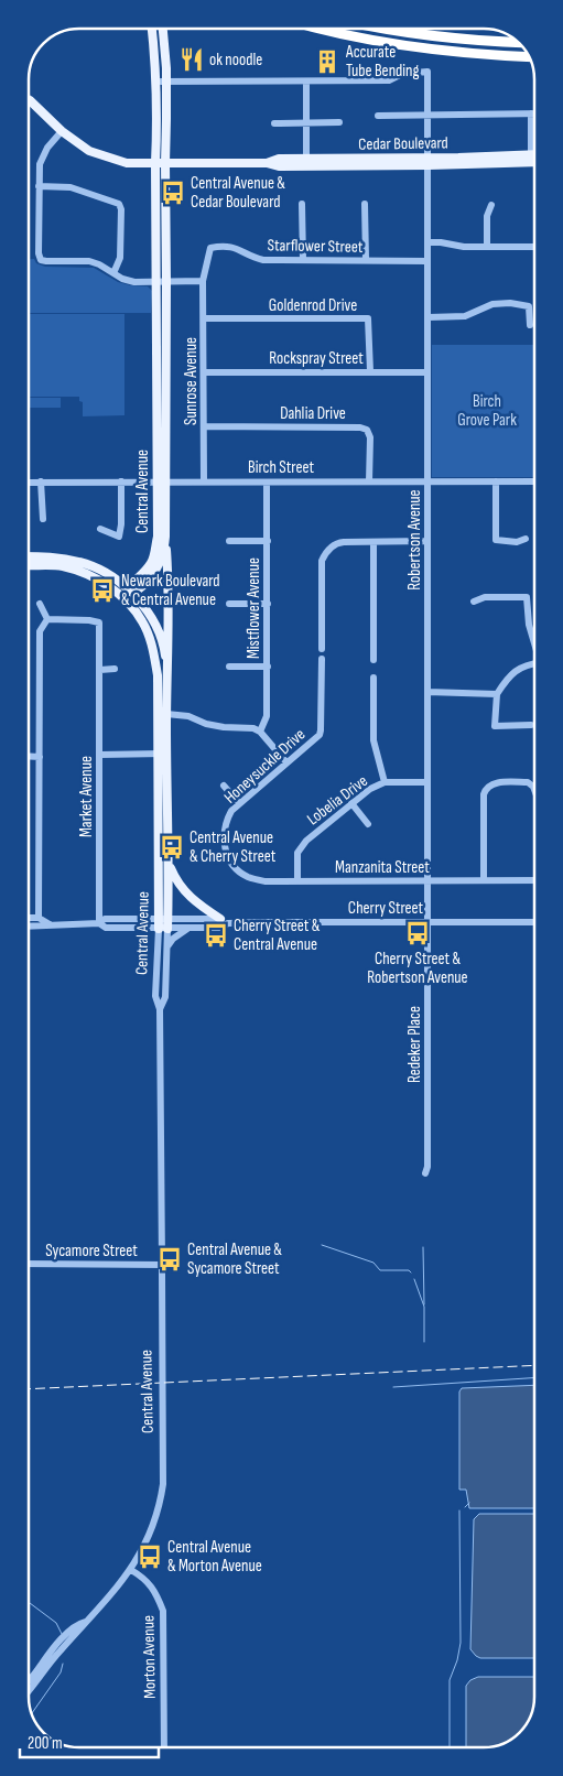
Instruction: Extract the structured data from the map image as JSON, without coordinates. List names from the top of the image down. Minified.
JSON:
{"streets":{"main road":["Cedar Boulevard","Central Avenue"],"street":["Starflower Street","Goldenrod Drive","Rockspray Street","Sunrose Avenue","Dahlia Drive","Birch Street","Robertson Avenue","Mistflower Avenue","Honeysuckle Drive","Market Avenue","Lobelia Drive","Manzanita Street","Cherry Street","Redeker Place","Sycamore Street","Morton Avenue"]},"crossings":[["Cedar Boulevard","Central Avenue"],["Cedar Boulevard","Robertson Avenue"],["Starflower Street","Sunrose Avenue"],["Starflower Street","Robertson Avenue"],["Goldenrod Drive","Rockspray Street"],["Goldenrod Drive","Sunrose Avenue"],["Rockspray Street","Sunrose Avenue"],["Rockspray Street","Robertson Avenue"],["Sunrose Avenue","Dahlia Drive"],["Sunrose Avenue","Birch Street"],["Dahlia Drive","Birch Street"],["Birch Street","Central Avenue"],["Birch Street","Robertson Avenue"],["Birch Street","Mistflower Avenue"],["Central Avenue","Cherry Street"],["Central Avenue","Sycamore Street"],["Central Avenue","Morton Avenue"],["Robertson Avenue","Lobelia Drive"],["Robertson Avenue","Manzanita Street"],["Robertson Avenue","Cherry Street"],["Robertson Avenue","Redeker Place"],["Honeysuckle Drive","Manzanita Street"],["Market Avenue","Cherry Street"],["Lobelia Drive","Manzanita Street"],["Cherry Street","Redeker Place"]],"parks":["Birch Grove Park"],"places":{"restaurant":["ok noodle"],"building":["Accurate Tube Bending"],"bus stop":["Central Avenue & Cedar Boulevard","Newark Boulevard & Central Avenue","Central Avenue & Cherry Street","Cherry Street & Robertson Avenue","Cherry Street & Central Avenue","Central Avenue & Sycamore Street","Central Avenue & Morton Avenue"]},"scale_bar":"200 m"}
